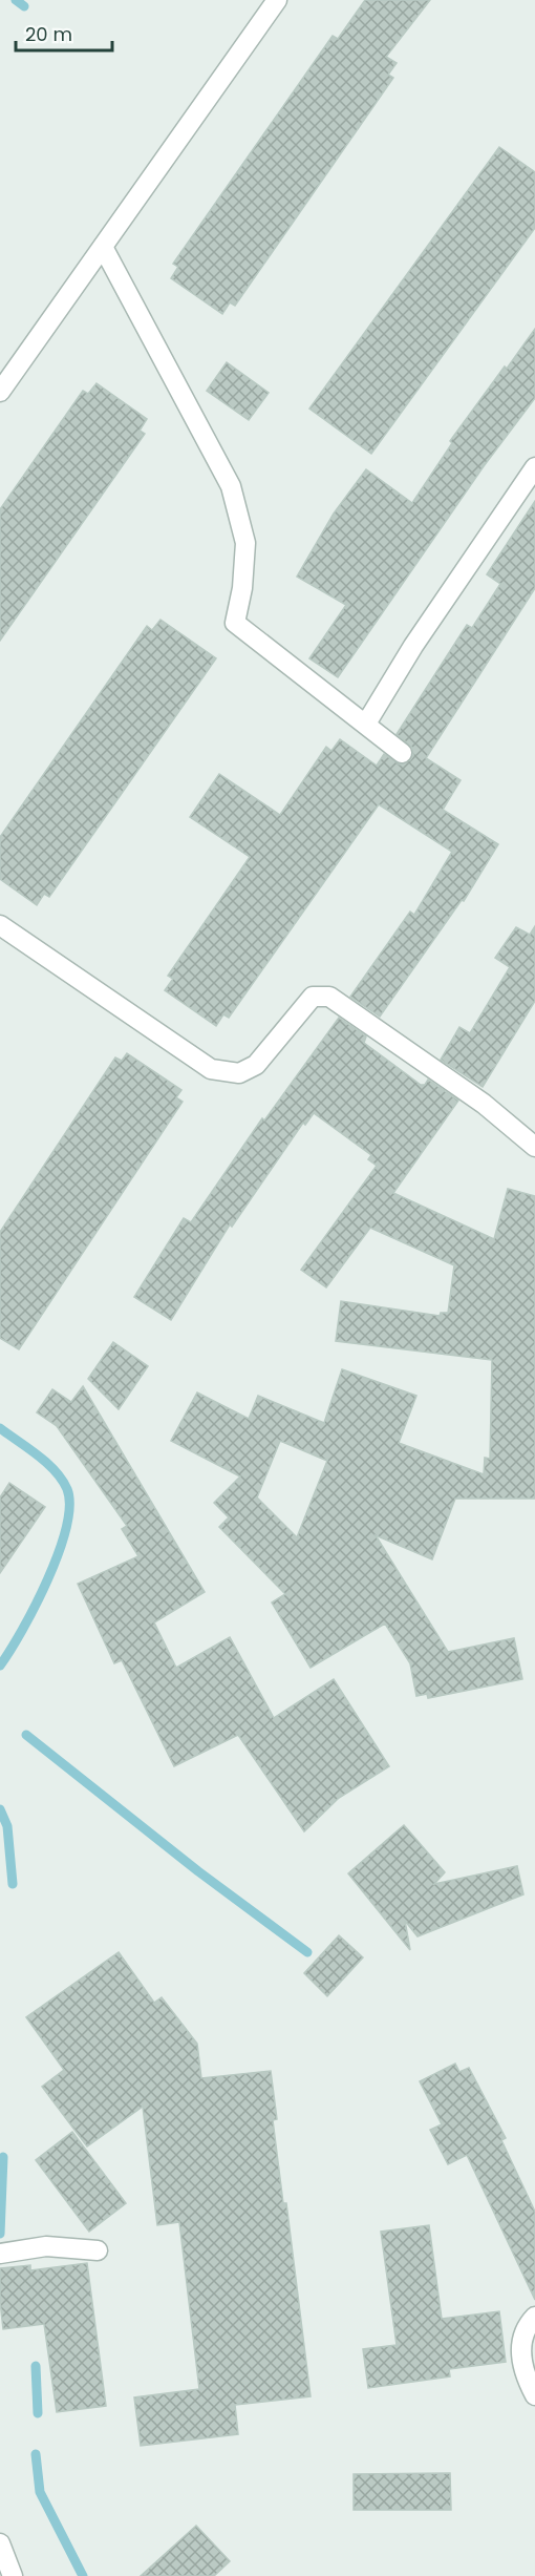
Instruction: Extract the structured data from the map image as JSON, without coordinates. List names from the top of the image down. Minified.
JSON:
{"scale_bar":"20 m"}
